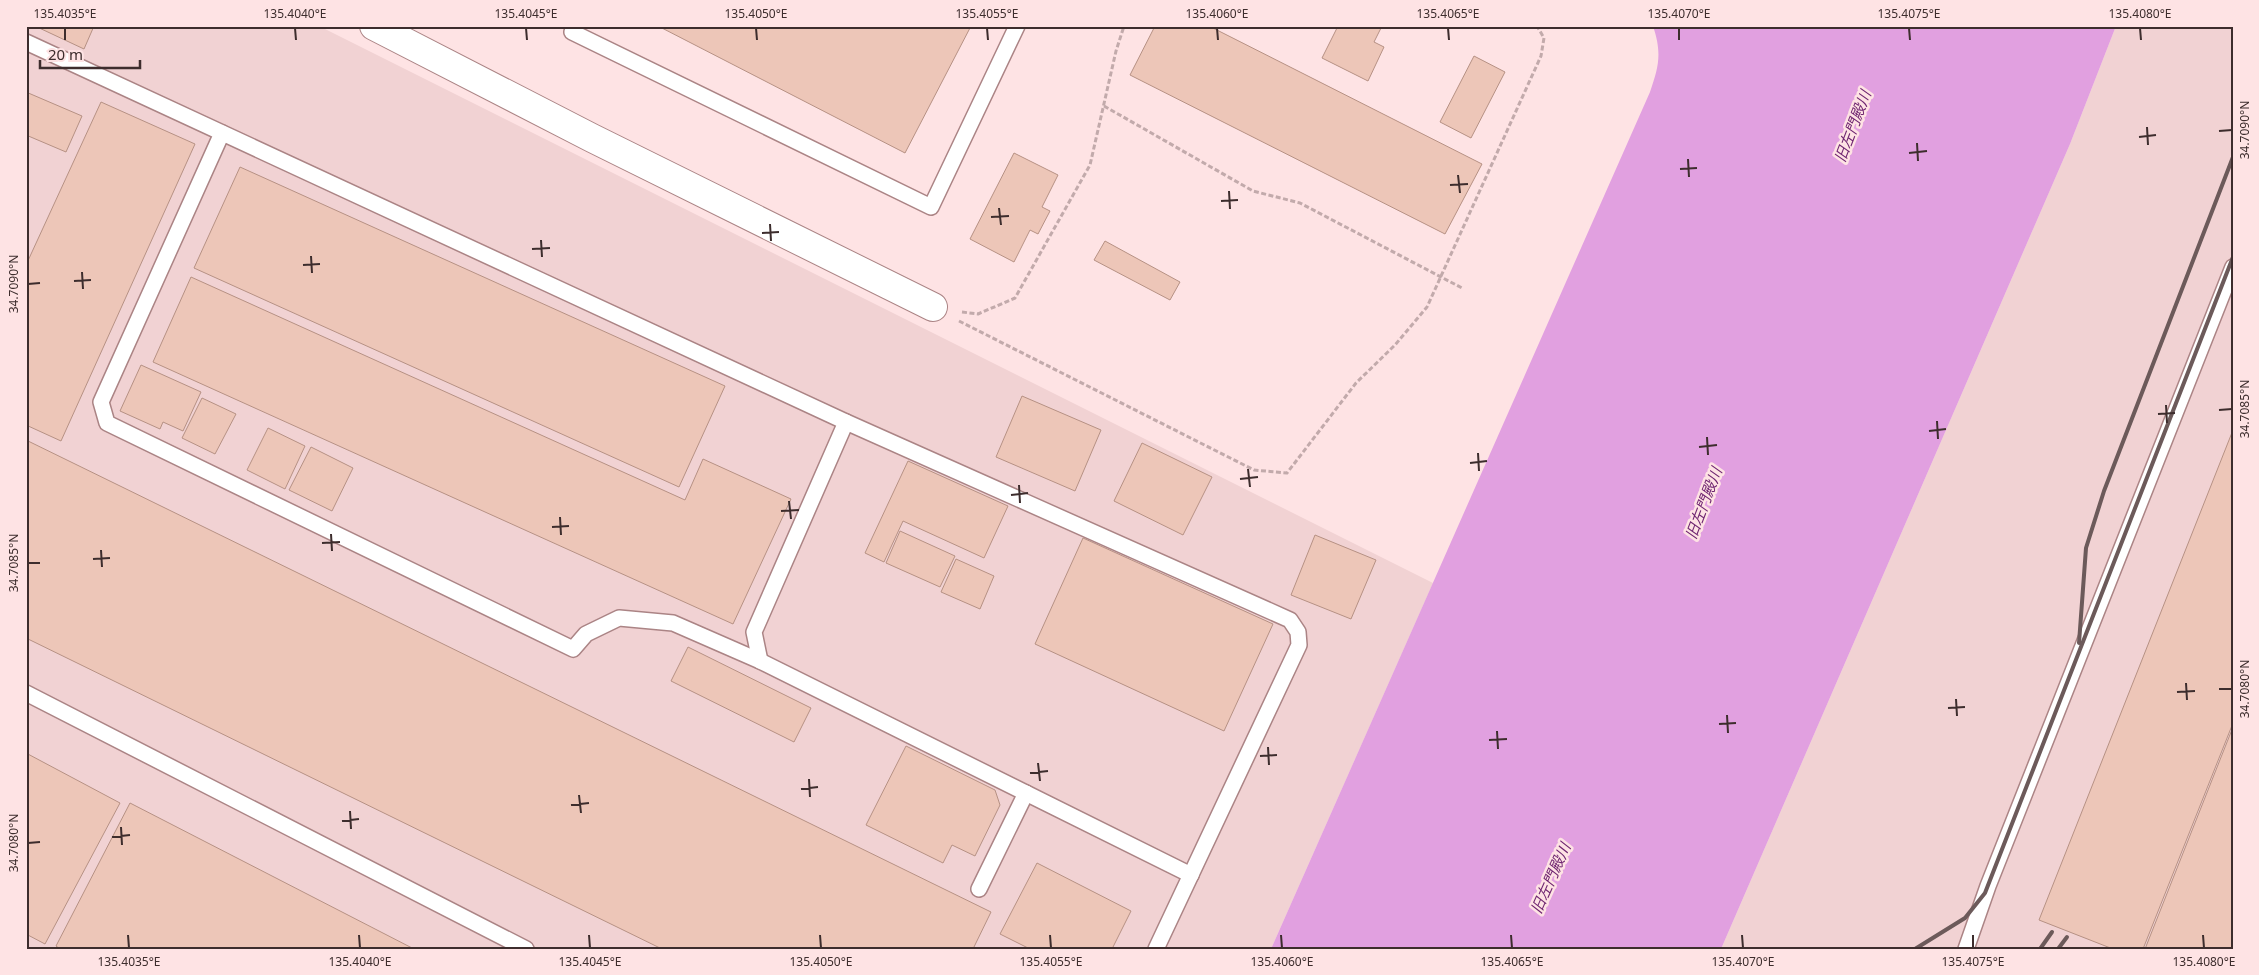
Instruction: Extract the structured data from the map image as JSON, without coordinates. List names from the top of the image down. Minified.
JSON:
{"water":["旧左門殿川"],"scale_bar":"20 m","coordinates":["135.4035°E","135.4040°E","135.4045°E","135.4050°E","135.4055°E","135.4060°E","135.4065°E","135.4070°E","135.4075°E","135.4080°E","34.7090°N","34.7085°N","34.7080°N"]}
